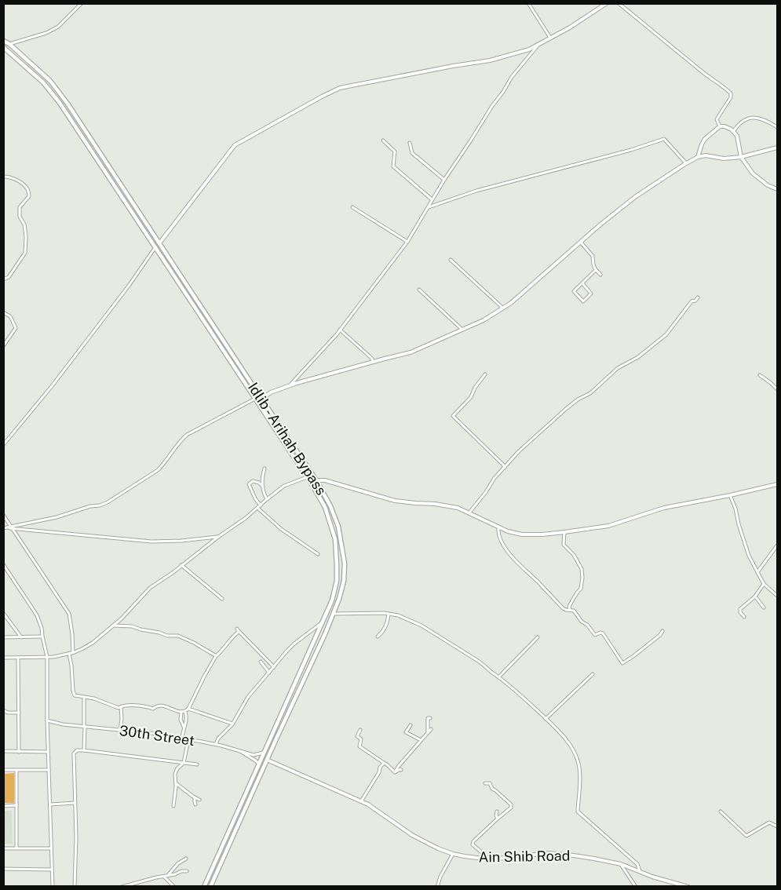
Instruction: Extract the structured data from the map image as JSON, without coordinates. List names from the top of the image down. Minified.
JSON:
{"streets":{"main road":["Idlib - Arihah Bypass"],"street":["30th Street","Ain Shib Road"]},"crossings":[["Idlib - Arihah Bypass","30th Street"],["Idlib - Arihah Bypass","Ain Shib Road"]]}
